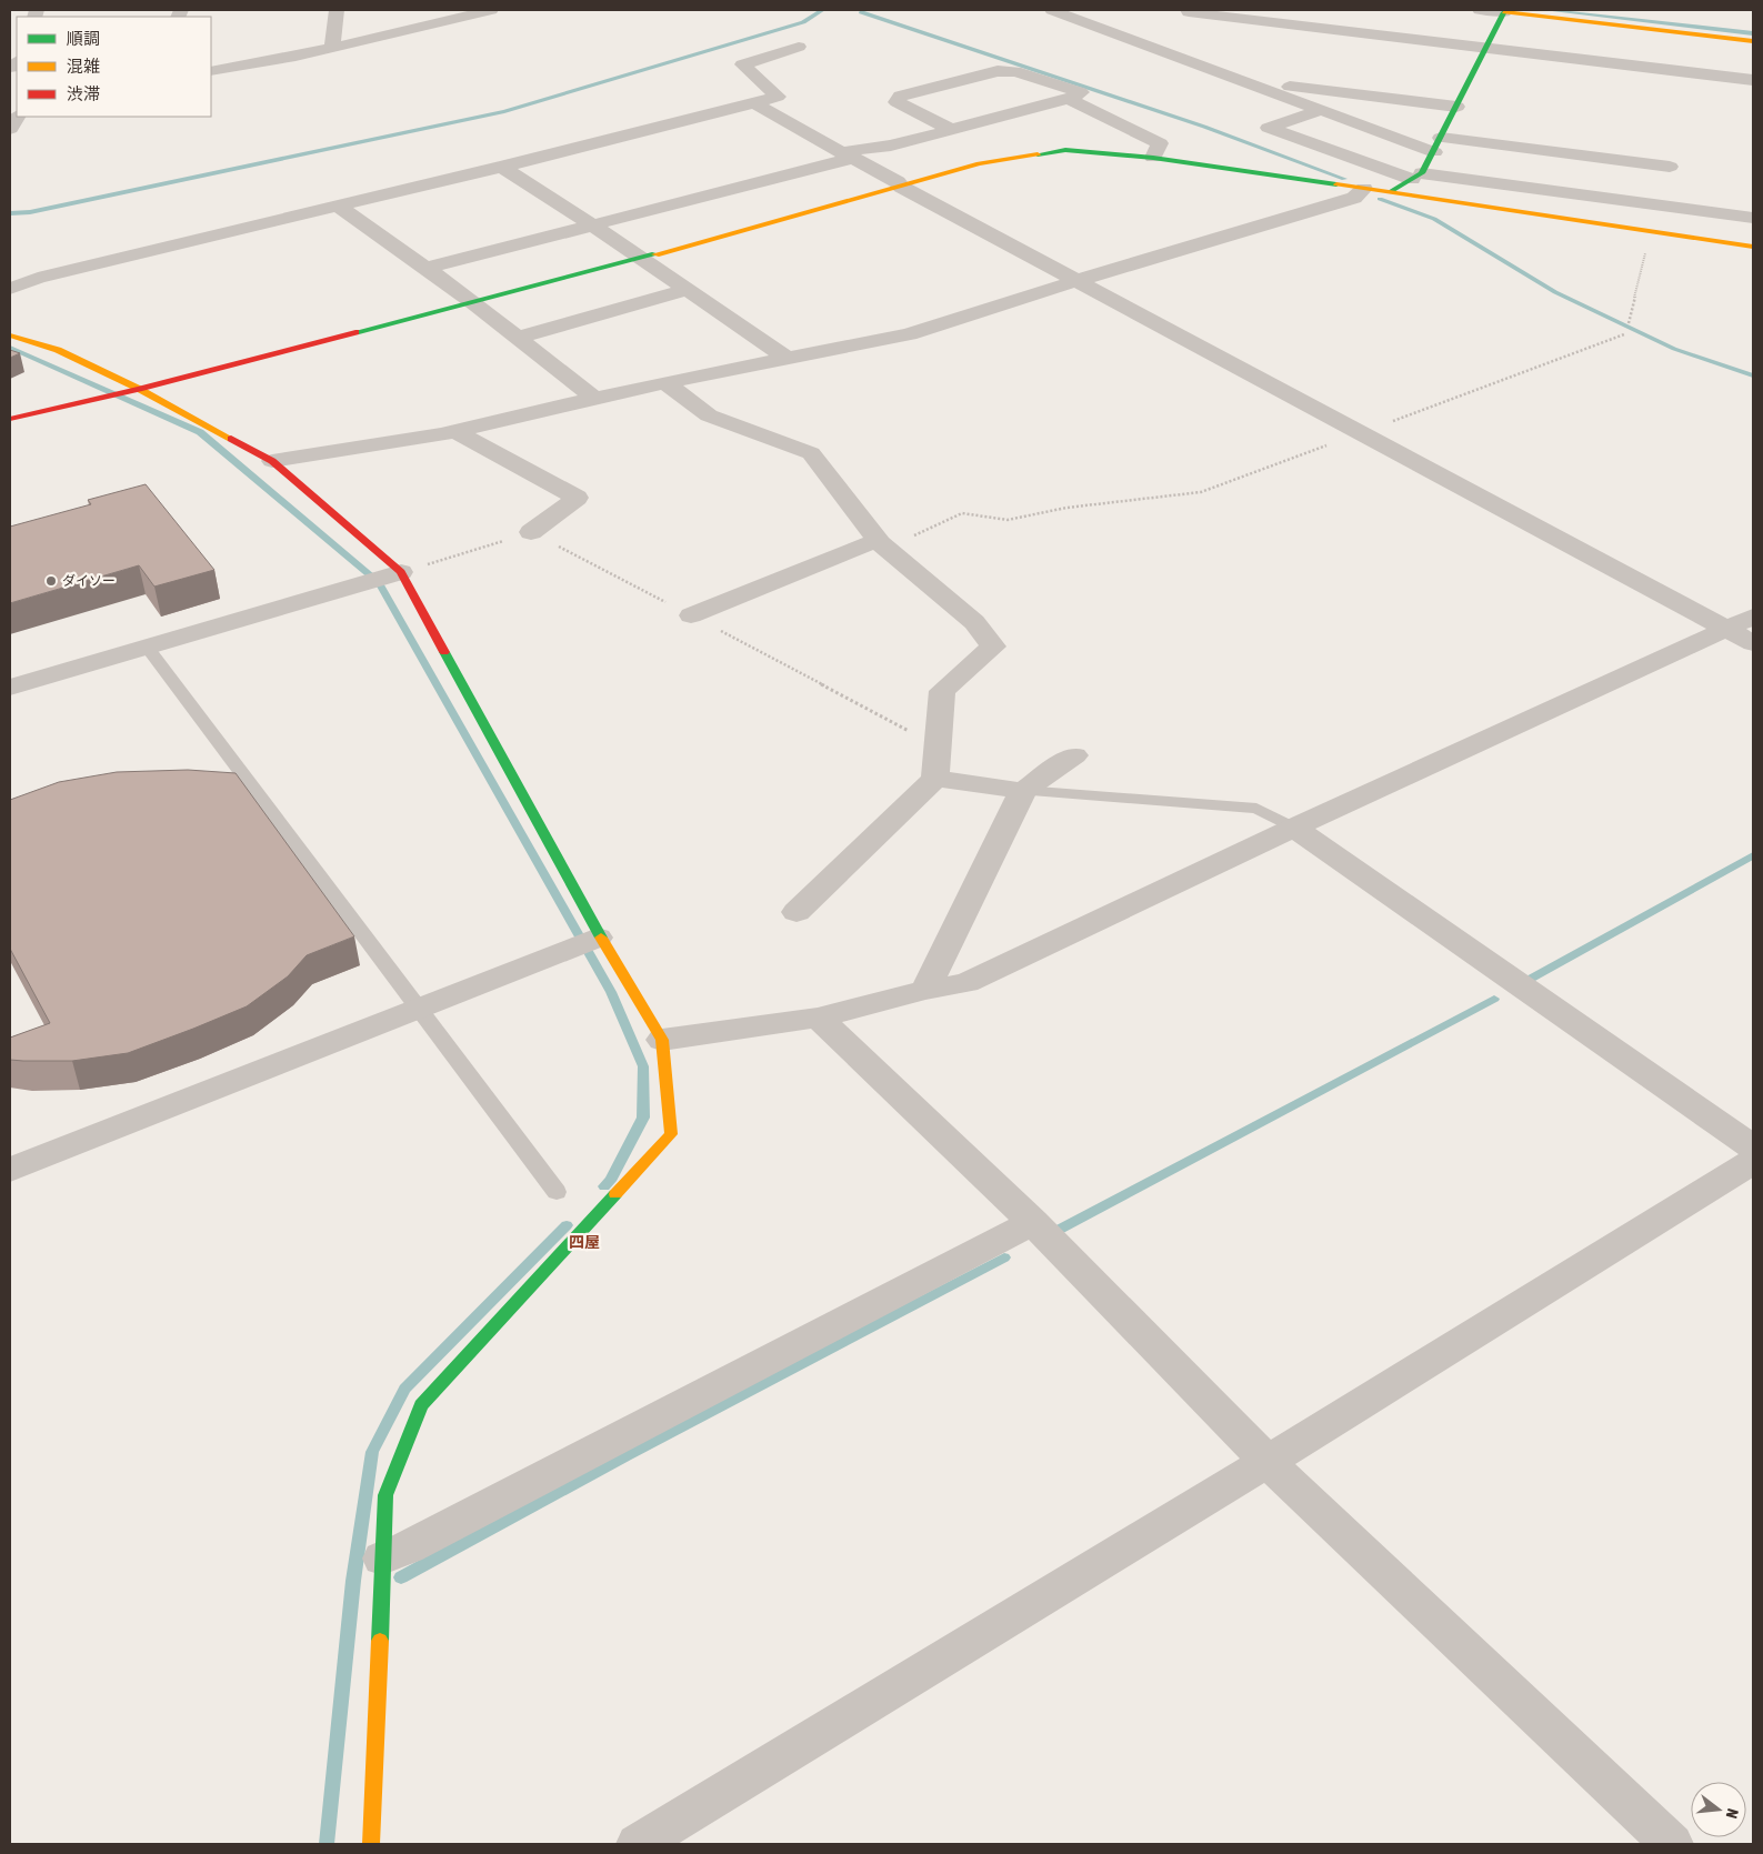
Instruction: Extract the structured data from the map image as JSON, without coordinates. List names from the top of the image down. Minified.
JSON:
{"districts":["四屋"],"places":["ダイソー"],"legend":["順調","混雑","渋滞"],"north":"right"}
